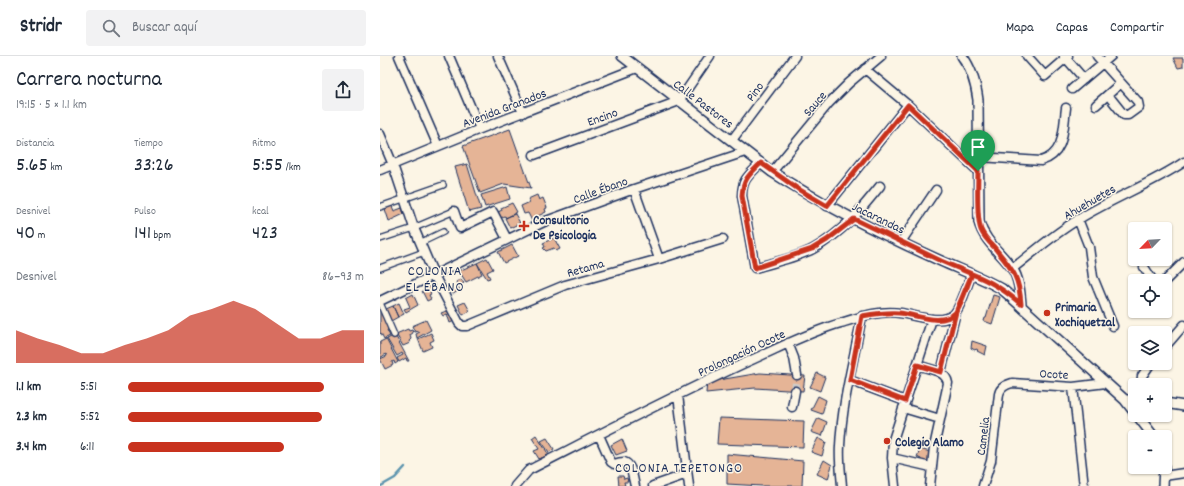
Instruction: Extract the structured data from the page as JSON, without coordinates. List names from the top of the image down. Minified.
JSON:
{"streets":{"street":["Pino","Calle Pastores","Sauce","Avenida Granados","Encino","Calle Ébano","Ahuehuetes","Jacarandas","Retama","Prolongación Ocote","Ocote","Camelia"]},"crossings":[["Pino","Calle Pastores"],["Pino","Jacarandas"],["Calle Pastores","Avenida Granados"],["Calle Pastores","Encino"],["Calle Pastores","Jacarandas"],["Sauce","Jacarandas"],["Calle Ébano","Jacarandas"],["Calle Ébano","Retama"],["Jacarandas","Ocote"],["Ocote","Camelia"]],"districts":["COLONIA EL ÉBANO","COLONIA TEPETONGO"],"places":{"health":["Consultorio De Psicologia"],"other":["Primaria Xochiquetzal","Colegio Alamo"]},"north":"bottom left","page":{"header":"Stridr","search":"Buscar aquí","nav":["Mapa","Capas","Compartir"],"heading":["Carrera nocturna","19:15 · 5 × 1.1 km"],"stats":[["Distancia","5.65 km"],["Tiempo","33:26"],["Ritmo","5:55 /km"],["Desnivel","40 m"],["Pulso","141 bpm"],["kcal","423"]],"map_buttons":["+","−"],"chart":["Desnivel","86–93 m"],"list":[{"name":"1.1 km","note":"5:51"},{"name":"2.3 km","note":"5:52"},{"name":"3.4 km","note":"6:11"}]}}
